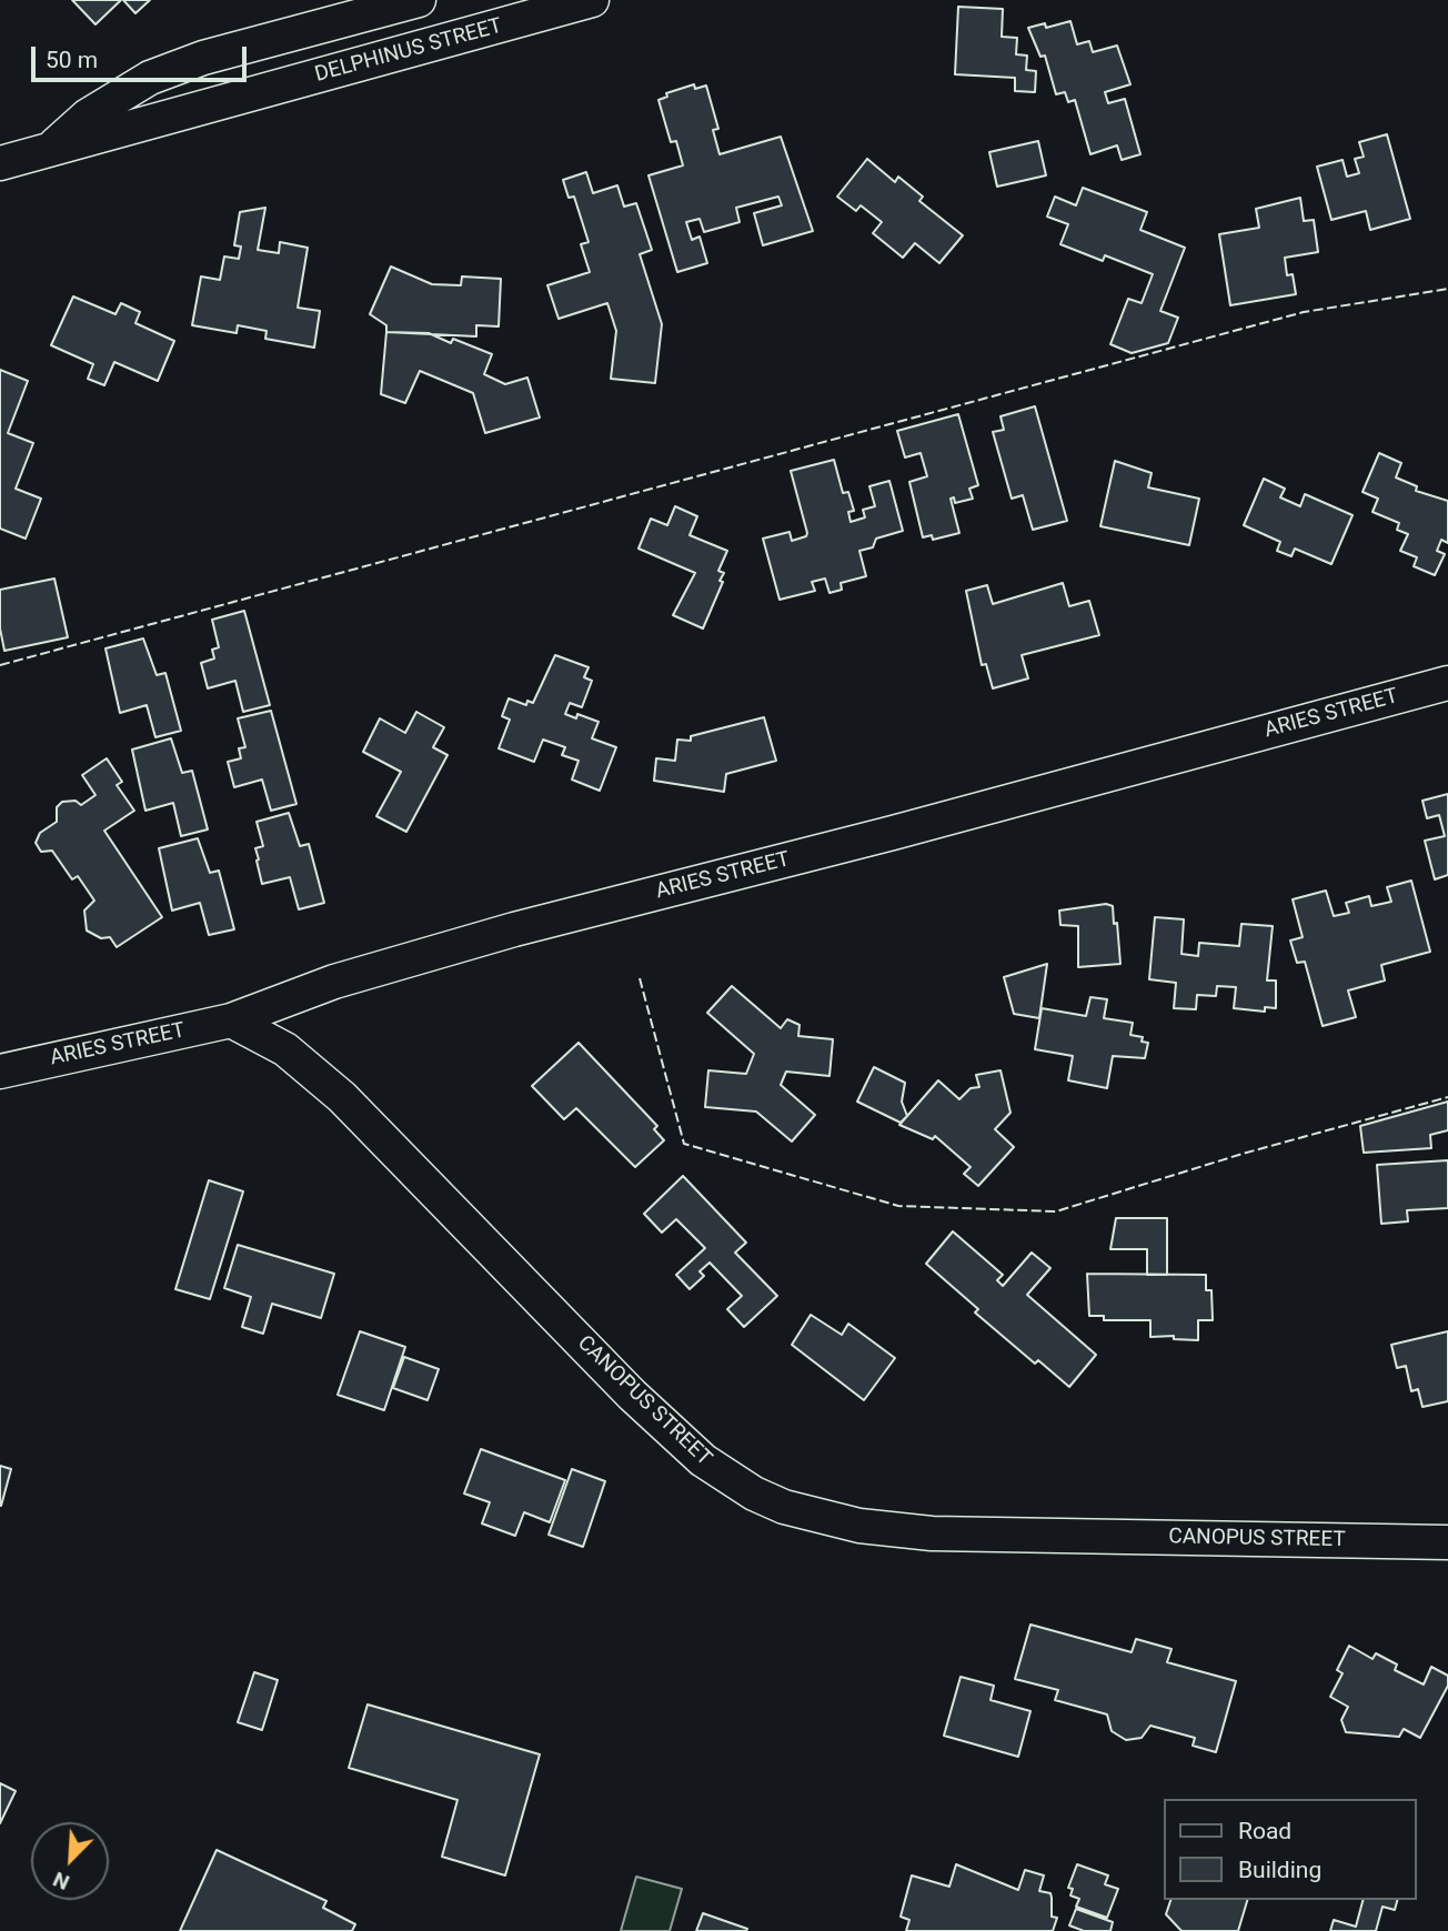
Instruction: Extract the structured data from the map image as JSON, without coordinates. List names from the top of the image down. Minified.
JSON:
{"streets":{"street":["DELPHINUS STREET","ARIES STREET","CANOPUS STREET"]},"crossings":[["ARIES STREET","CANOPUS STREET"]],"legend":["Road","Building"],"scale_bar":"50 m","north":"bottom left"}
